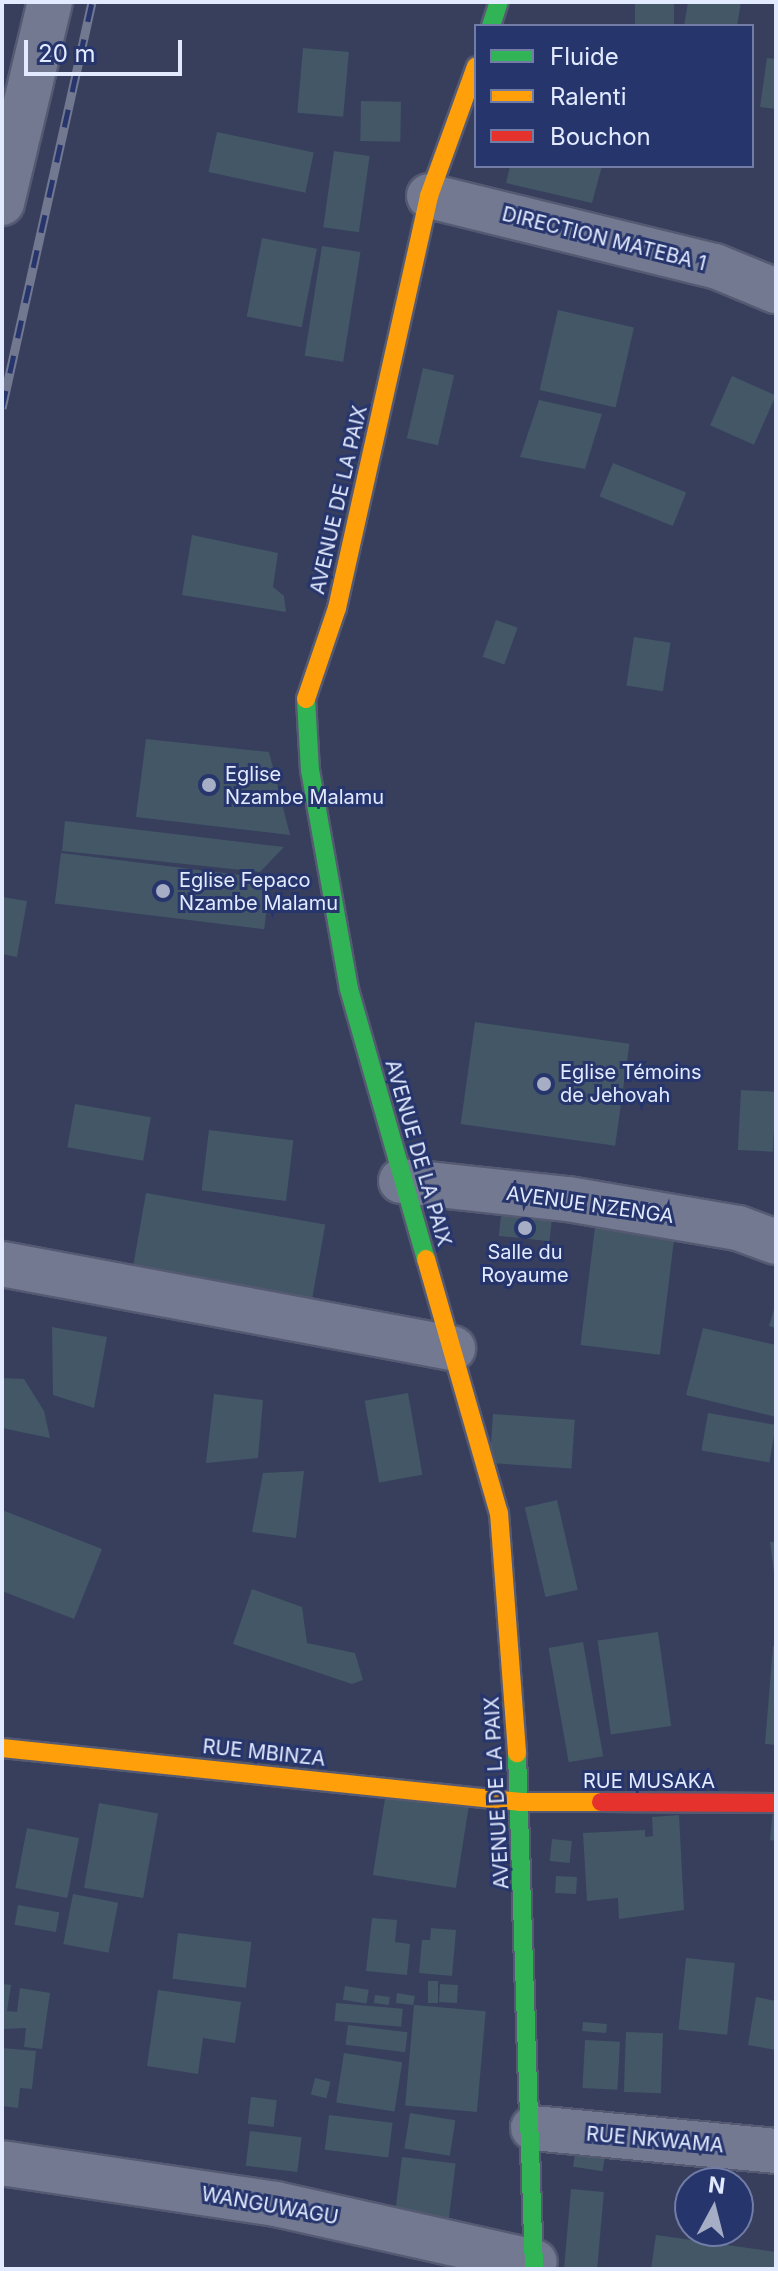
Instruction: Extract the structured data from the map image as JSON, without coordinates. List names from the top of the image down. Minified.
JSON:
{"streets":{"street":["DIRECTION MATEBA 1","AVENUE DE LA PAIX","AVENUE NZENGA","RUE MBINZA","RUE MUSAKA","RUE NKWAMA","WANGUWAGU"]},"crossings":[["DIRECTION MATEBA 1","AVENUE DE LA PAIX"],["AVENUE DE LA PAIX","AVENUE NZENGA"],["AVENUE DE LA PAIX","RUE MBINZA"],["AVENUE DE LA PAIX","RUE MUSAKA"],["AVENUE DE LA PAIX","RUE NKWAMA"],["AVENUE DE LA PAIX","WANGUWAGU"],["RUE MBINZA","RUE MUSAKA"]],"places":["Eglise Nzambe Malamu","Eglise Fepaco Nzambe Malamu","Eglise Témoins de Jehovah","Salle du Royaume"],"legend":["Fluide","Ralenti","Bouchon"],"scale_bar":"20 m","north":"top"}
